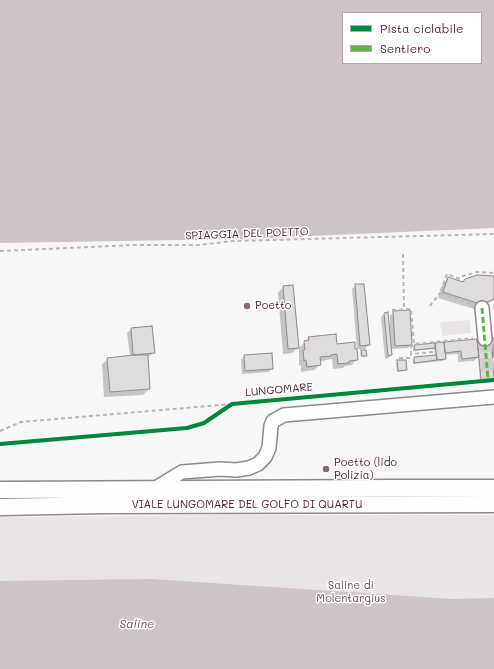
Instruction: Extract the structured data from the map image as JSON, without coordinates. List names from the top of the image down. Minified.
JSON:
{"streets":{"main road":["VIALE LUNGOMARE DEL GOLFO DI QUARTU"],"path":["SPIAGGIA DEL POETTO"],"cycle path":["LUNGOMARE"]},"water":["Saline"],"parks":["Saline di Molentargius"],"places":["Poetto","Poetto (lido Polizia)"],"legend":["Pista ciclabile","Sentiero"]}
